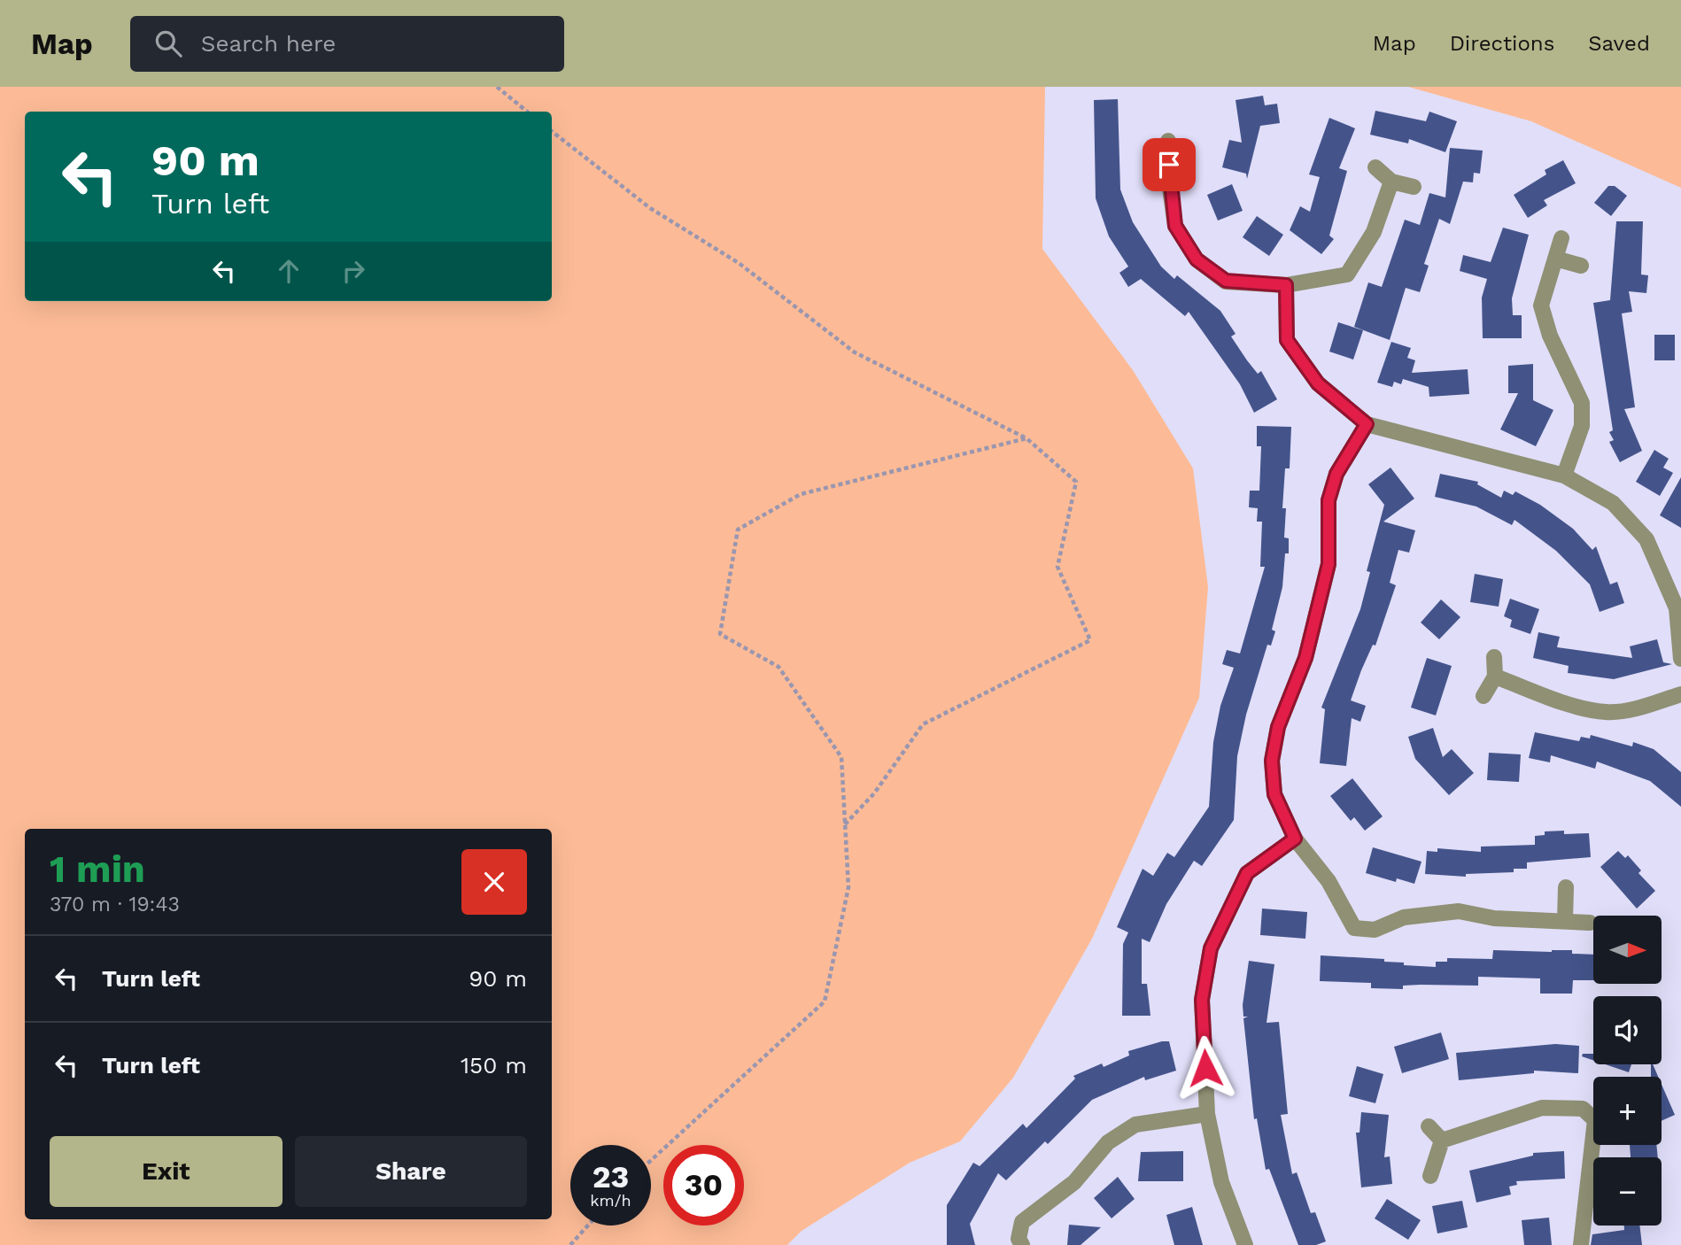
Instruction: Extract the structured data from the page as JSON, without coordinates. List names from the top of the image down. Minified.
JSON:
{"north":"right","page":{"header":"Map","search":"Search here","nav":["Map","Directions","Saved"],"turn":["90 m","Turn left"],"heading":["1 min","370 m · 19:43"],"map_buttons":["+","−"],"list":[{"name":"Turn left","value":"90 m"},{"name":"Turn left","value":"150 m"}],"buttons":["Exit","Share"],"speed":"23 km/h","limit":"30"}}
